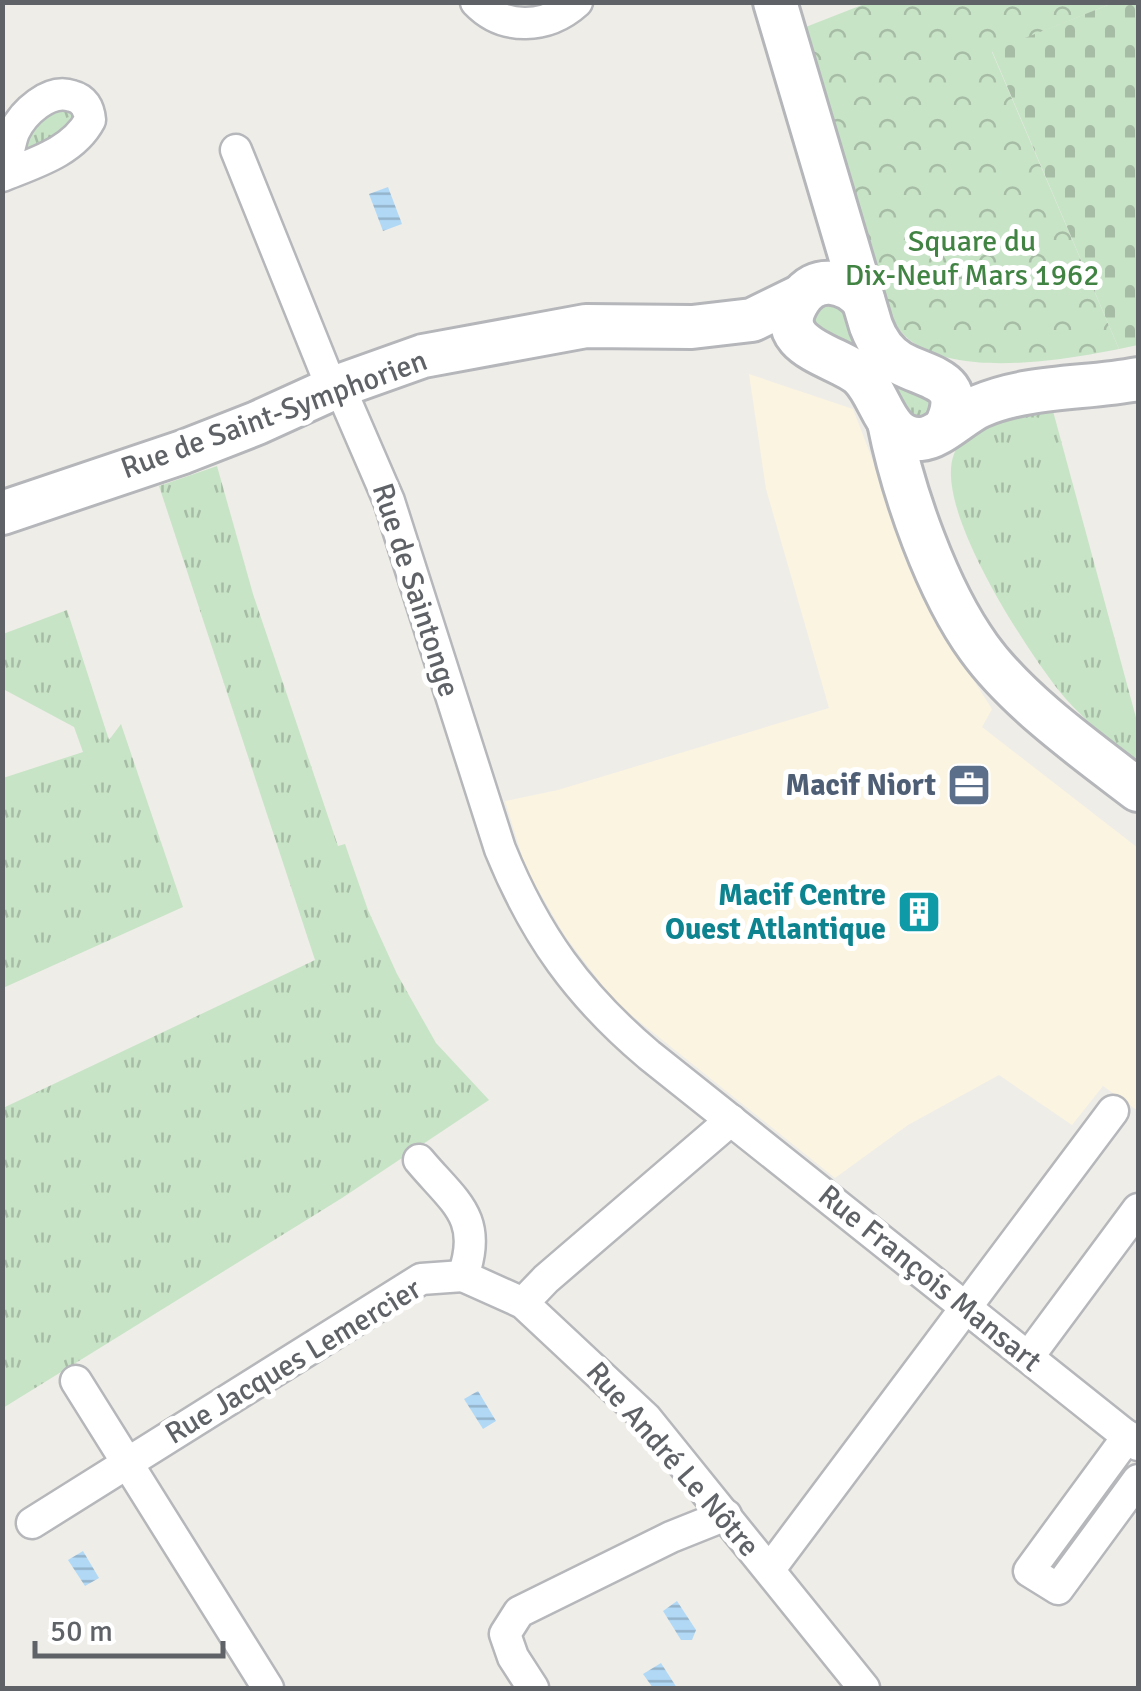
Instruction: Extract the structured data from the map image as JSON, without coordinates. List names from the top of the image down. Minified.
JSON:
{"streets":{"street":["Rue de Saint-Symphorien","Rue de Saintonge","Rue François Mansart","Rue Jacques Lemercier","Rue André Le Nôtre"]},"crossings":[["Rue de Saint-Symphorien","Rue de Saintonge"],["Rue de Saintonge","Rue François Mansart"],["Rue Jacques Lemercier","Rue André Le Nôtre"]],"parks":["Square du Dix-Neuf Mars 1962"],"places":{"office":["Macif Niort"],"building":["Macif Centre Ouest Atlantique"]},"scale_bar":"50 m"}
